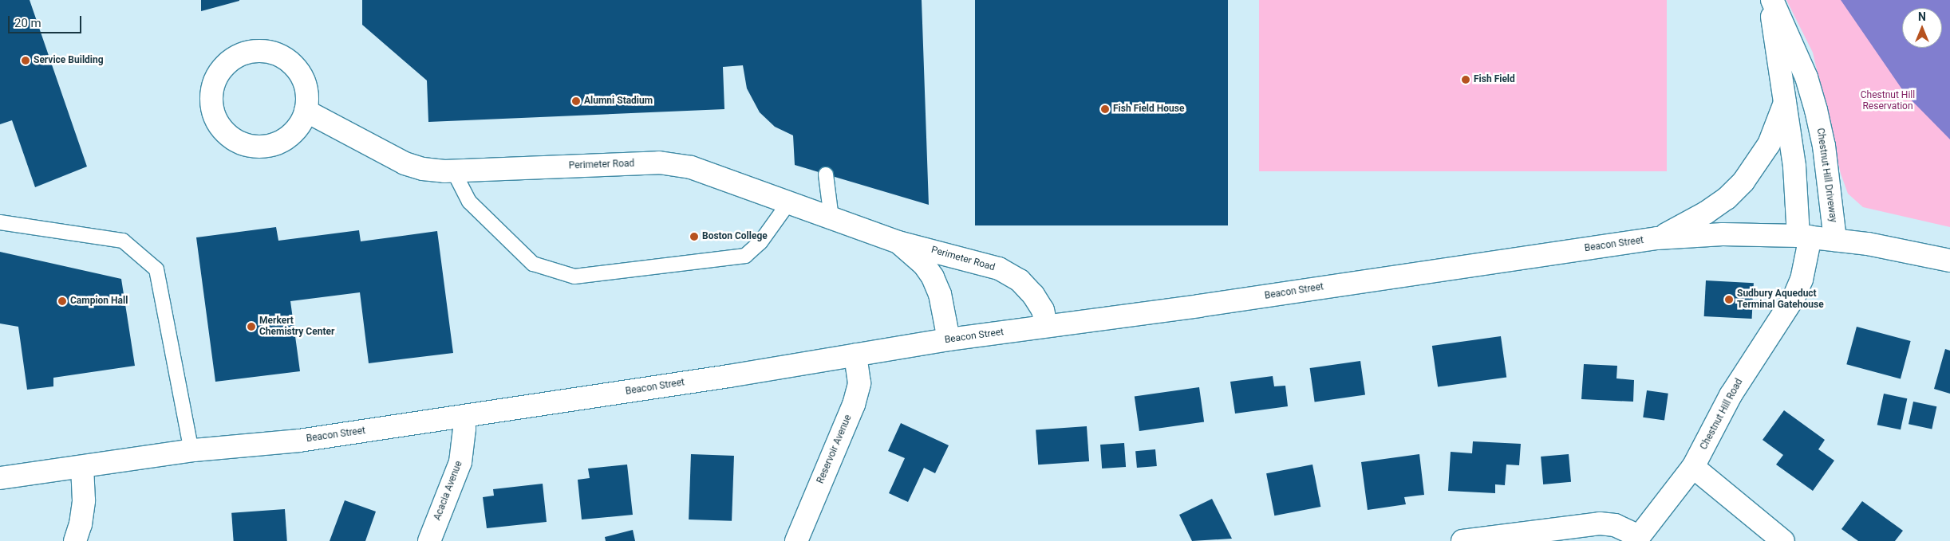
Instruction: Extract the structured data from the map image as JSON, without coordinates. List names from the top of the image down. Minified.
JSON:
{"streets":{"main road":["Perimeter Road","Chestnut Hill Driveway","Beacon Street","Chestnut Hill Road","Reservoir Avenue","Acacia Avenue"]},"crossings":[["Perimeter Road","Beacon Street"],["Chestnut Hill Driveway","Beacon Street"],["Chestnut Hill Driveway","Chestnut Hill Road"],["Beacon Street","Chestnut Hill Road"],["Beacon Street","Reservoir Avenue"],["Beacon Street","Acacia Avenue"]],"parks":["Chestnut Hill Reservation"],"places":["Service Building","Fish Field","Alumni Stadium","Fish Field House","Boston College","Sudbury Aqueduct Terminal Gatehouse","Campion Hall","Merkert Chemistry Center"],"scale_bar":"20 m","north":"top"}
